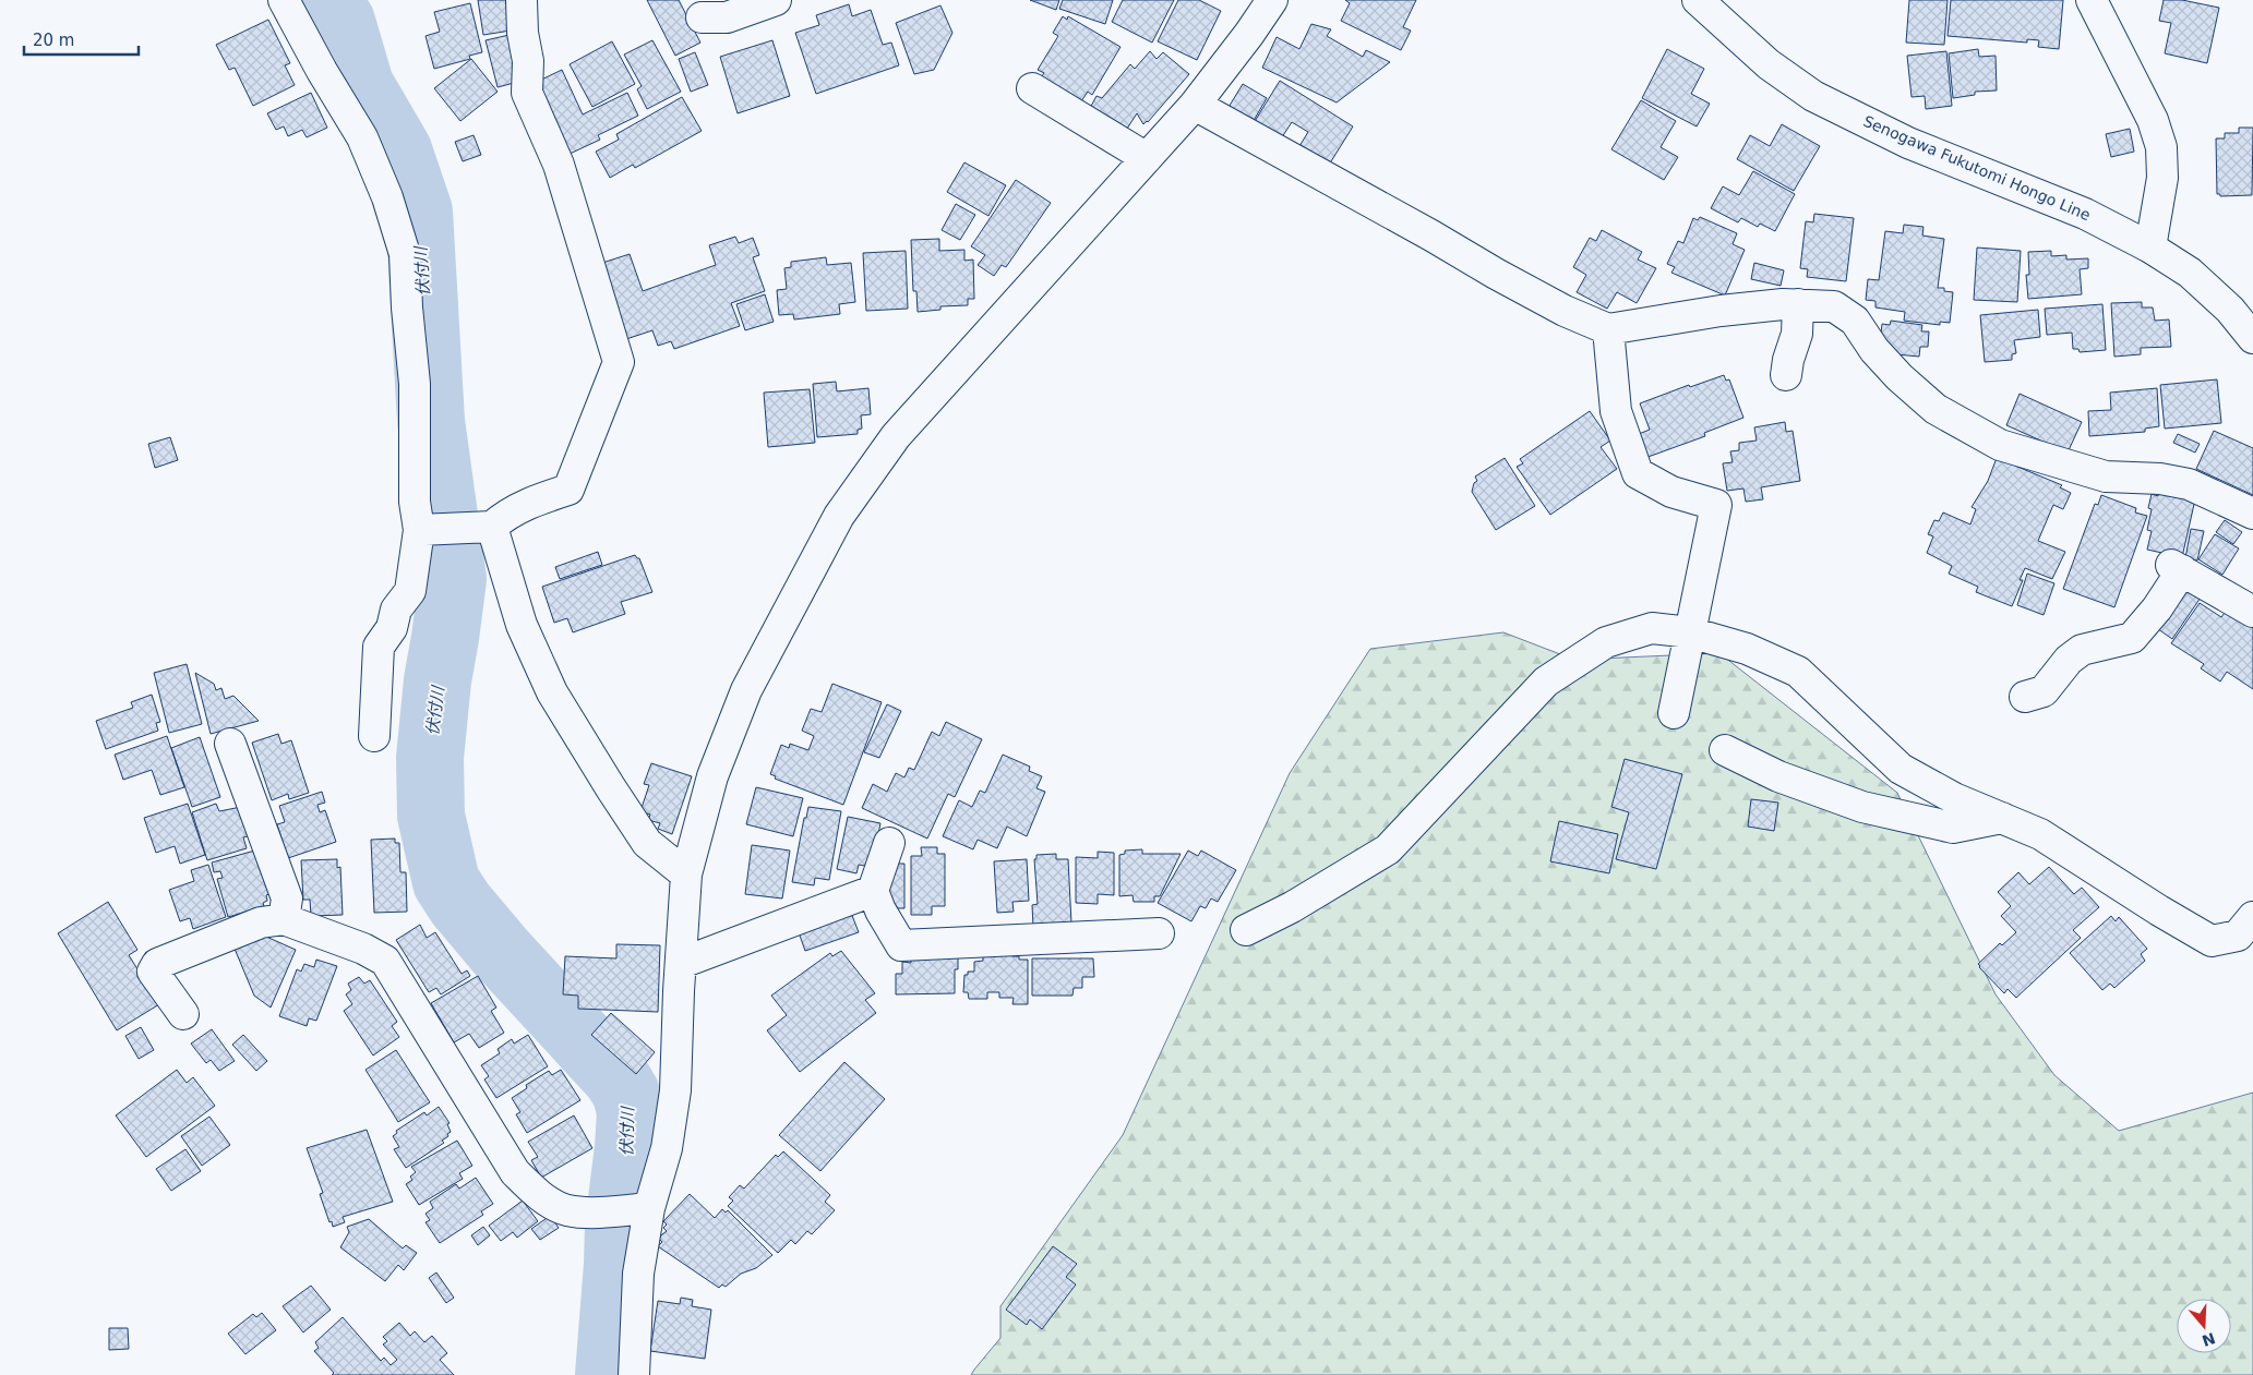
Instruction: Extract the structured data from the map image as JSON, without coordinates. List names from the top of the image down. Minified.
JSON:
{"streets":{"street":["Senogawa Fukutomi Hongo Line"]},"water":["伏付川"],"scale_bar":"20 m","north":"bottom"}
